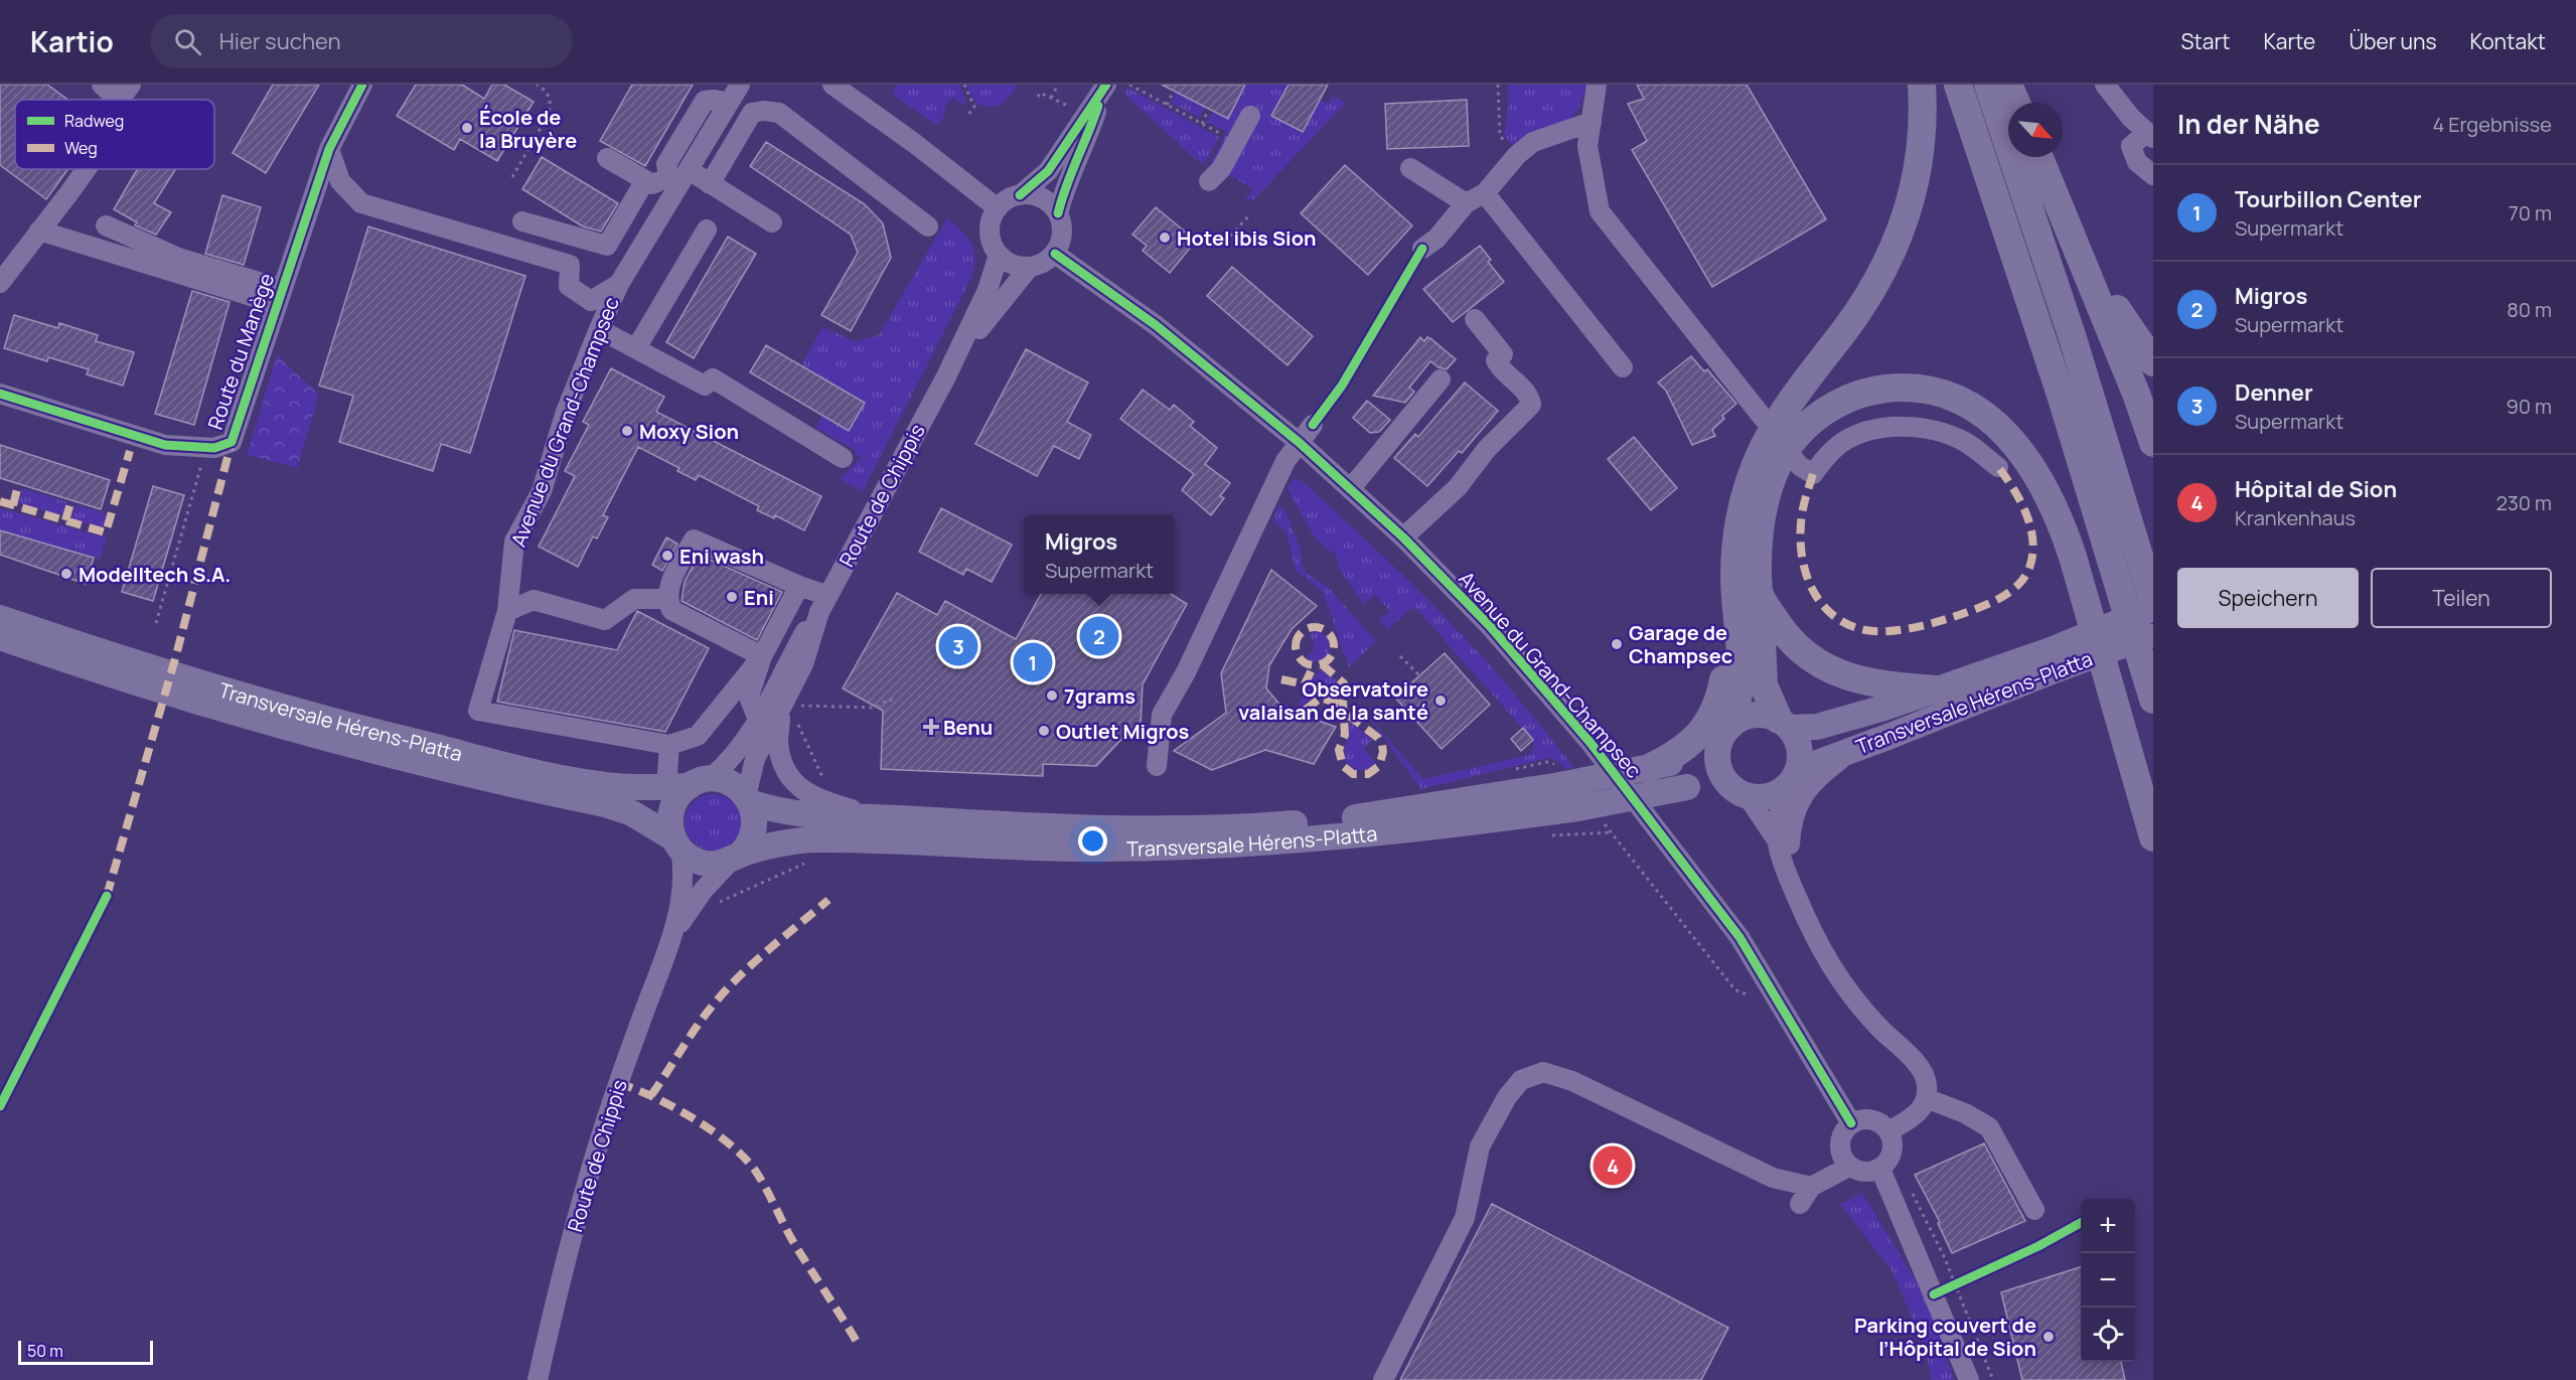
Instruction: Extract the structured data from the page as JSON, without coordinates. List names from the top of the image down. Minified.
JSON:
{"streets":{"main road":["Transversale Hérens-Platta"],"street":["Route du Manège","Avenue du Grand-Champsec","Route de Chippis"]},"crossings":[["Avenue du Grand-Champsec","Route de Chippis"],["Route de Chippis","Transversale Hérens-Platta"]],"places":{"other":["École de la Bruyère","Hotel ibis Sion","Moxy Sion","Eni wash","Modelltech S.A.","Eni","Garage de Champsec","7grams","Observatoire valaisan de la santé","Outlet Migros","Parking couvert de l’Hôpital de Sion"],"health":["Benu"]},"legend":["Radweg","Weg"],"scale_bar":"50 m","north":"bottom right","page":{"header":"Kartio","search":"Hier suchen","nav":["Start","Karte","Über uns","Kontakt"],"heading":["In der Nähe","4 Ergebnisse"],"list":[{"mark":"1","name":"Tourbillon Center","note":"Supermarkt","value":"70 m"},{"mark":"2","name":"Migros","note":"Supermarkt","value":"80 m"},{"mark":"3","name":"Denner","note":"Supermarkt","value":"90 m"},{"mark":"4","name":"Hôpital de Sion","note":"Krankenhaus","value":"230 m"}],"popup":["Migros","Supermarkt"],"buttons":["Speichern","Teilen"],"pins":["2","3","1","4"],"map_buttons":["+","−"],"scale":"50 m"}}
